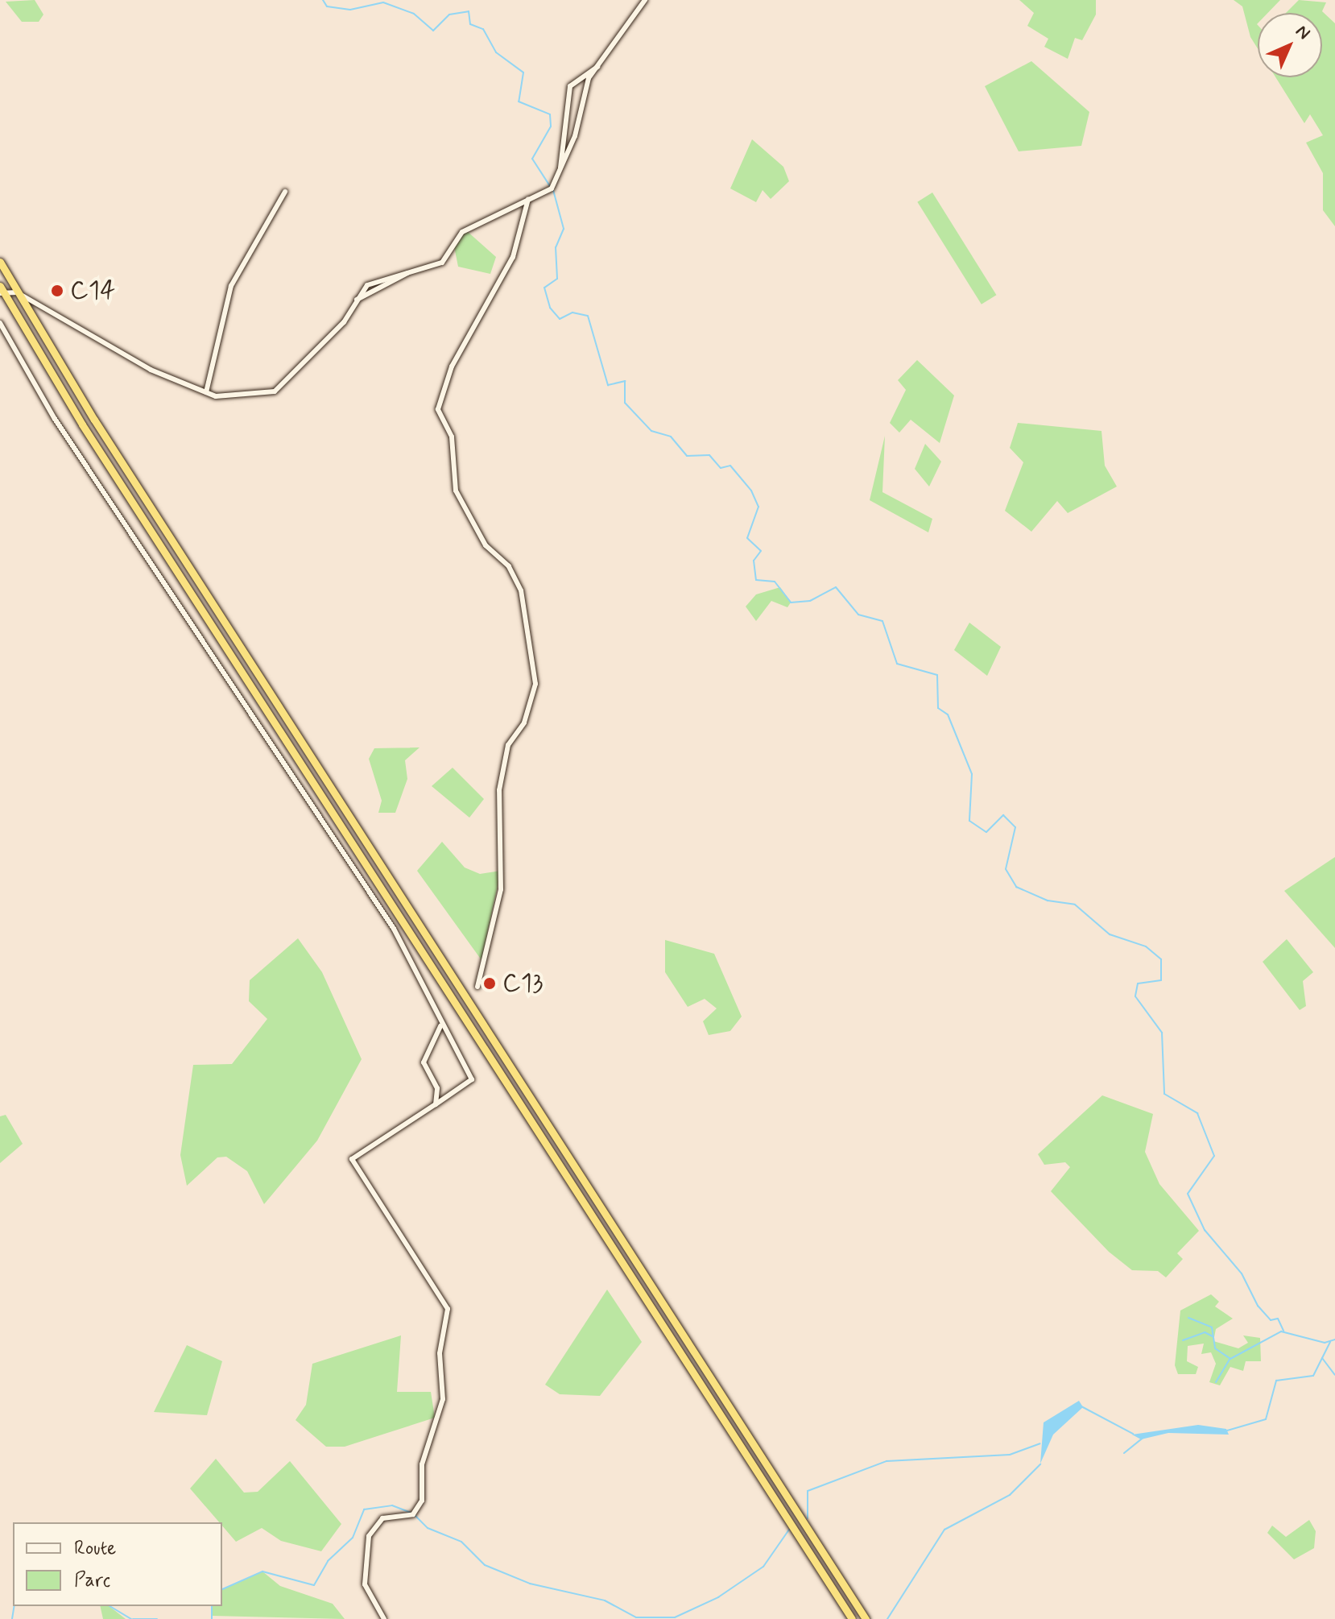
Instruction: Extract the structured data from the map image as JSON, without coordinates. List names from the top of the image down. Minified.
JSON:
{"places":["C14","C13"],"legend":["Route","Parc"],"north":"top right"}
